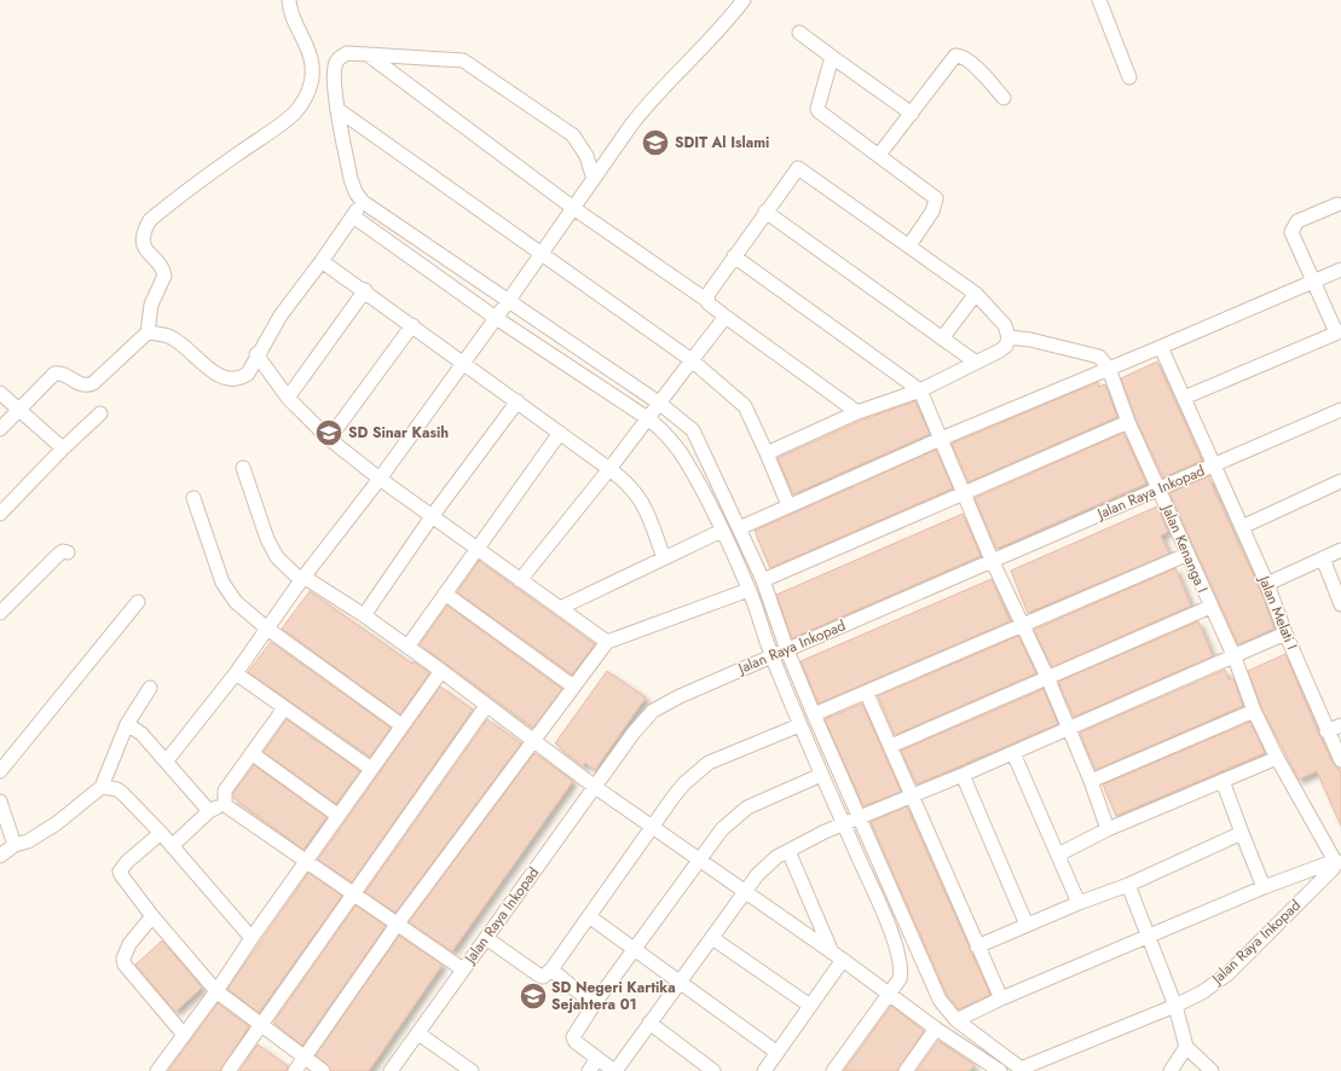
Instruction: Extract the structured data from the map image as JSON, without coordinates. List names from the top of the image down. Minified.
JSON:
{"streets":{"street":["Jalan Raya Inkopad","Jalan Kenanga I","Jalan Melati I"]},"crossings":[["Jalan Raya Inkopad","Jalan Kenanga I"],["Jalan Raya Inkopad","Jalan Melati I"]],"places":{"school or university":["SDIT Al Islami","SD Sinar Kasih","SD Negeri Kartika Sejahtera 01"]}}
